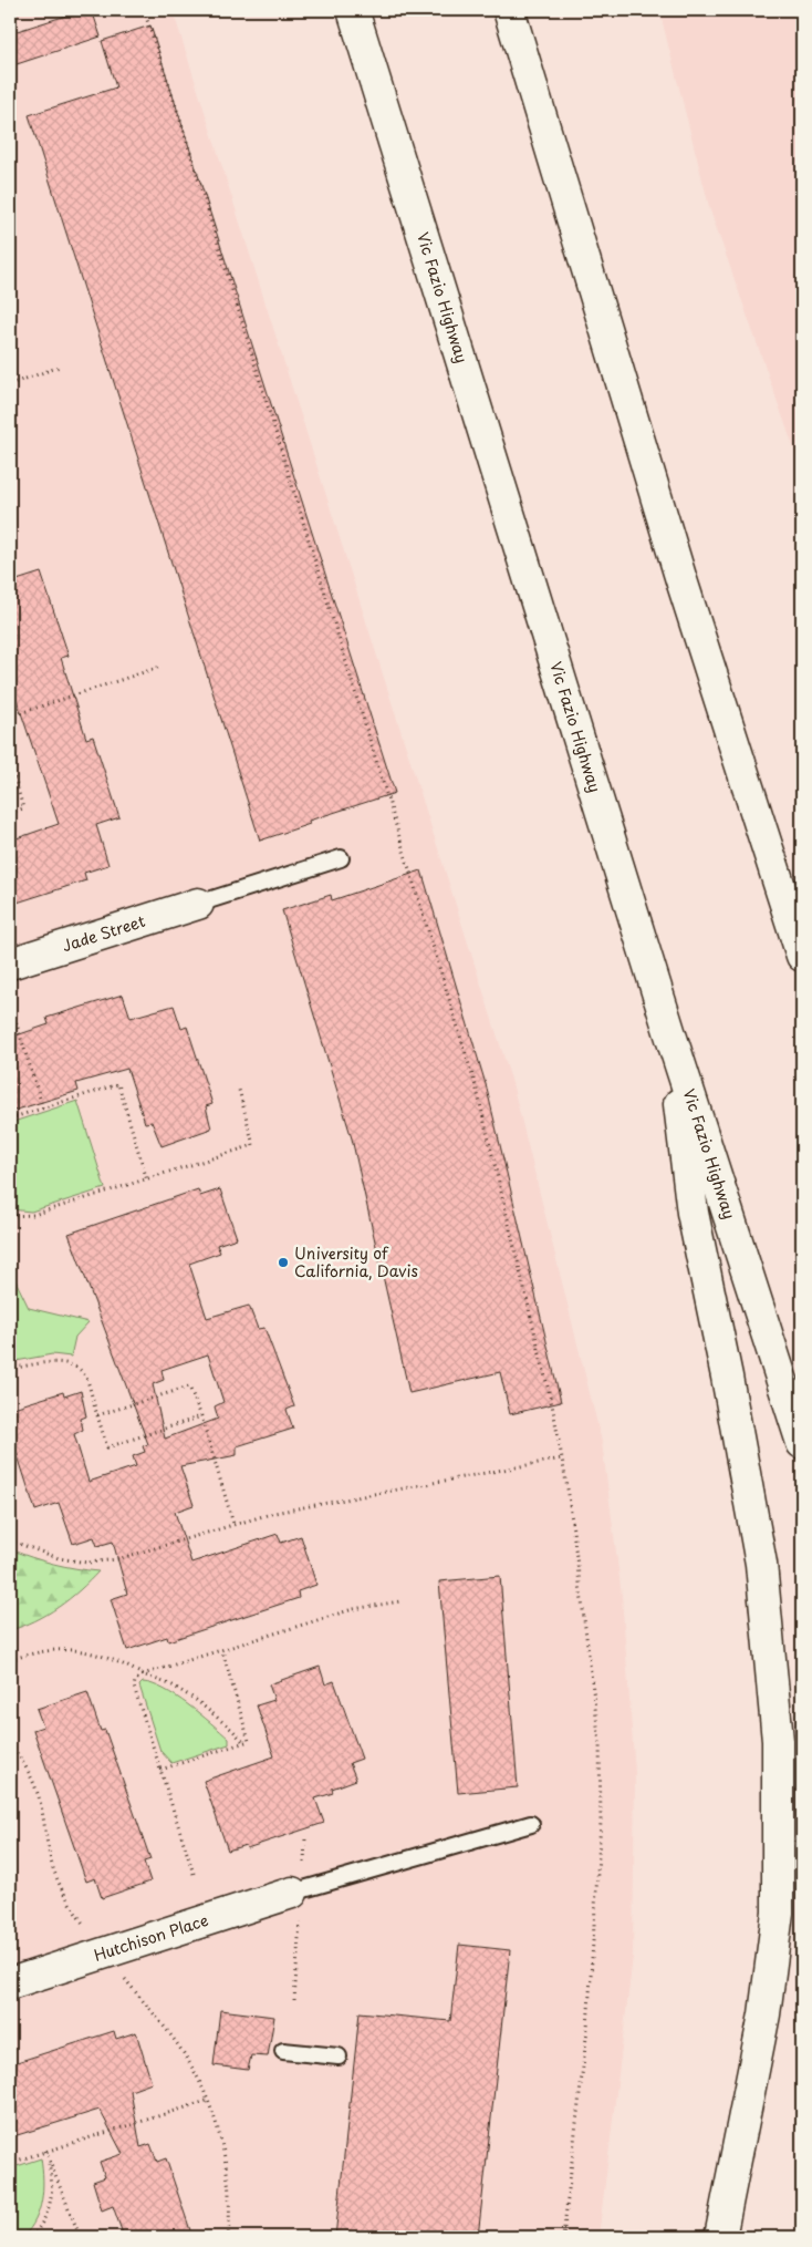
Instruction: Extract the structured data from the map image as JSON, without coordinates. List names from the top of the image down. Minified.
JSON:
{"streets":{"main road":["Vic Fazio Highway","Jade Street","Hutchison Place"]},"places":["University of California, Davis"]}
